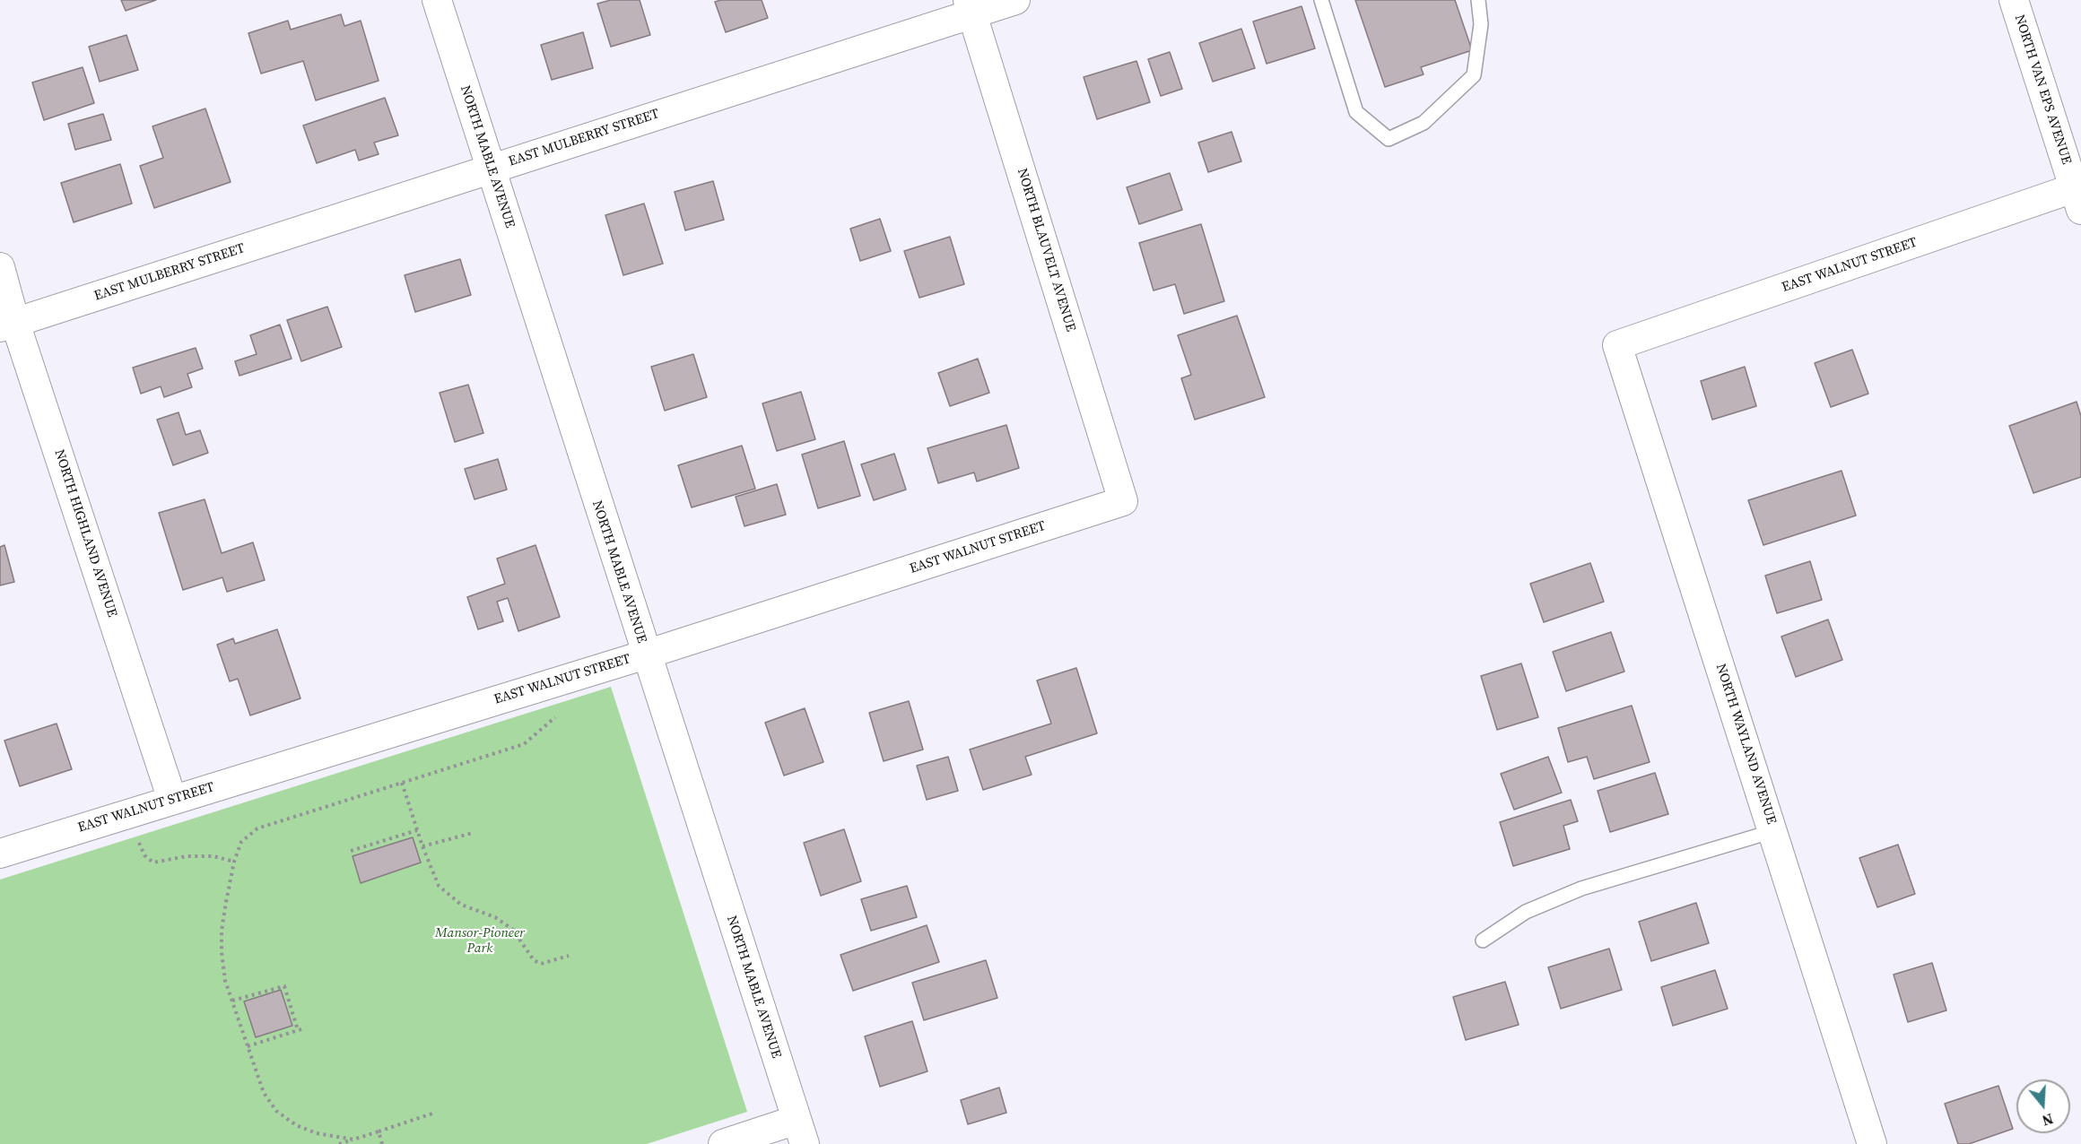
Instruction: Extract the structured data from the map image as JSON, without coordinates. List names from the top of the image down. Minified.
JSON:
{"streets":{"street":["NORTH VAN EPS AVENUE","EAST MULBERRY STREET","NORTH MABLE AVENUE","NORTH BLAUVELT AVENUE","EAST WALNUT STREET","NORTH HIGHLAND AVENUE","NORTH WAYLAND AVENUE"]},"crossings":[["NORTH VAN EPS AVENUE","EAST WALNUT STREET"],["EAST MULBERRY STREET","NORTH MABLE AVENUE"],["EAST MULBERRY STREET","NORTH BLAUVELT AVENUE"],["EAST MULBERRY STREET","NORTH HIGHLAND AVENUE"],["NORTH MABLE AVENUE","EAST WALNUT STREET"],["NORTH BLAUVELT AVENUE","EAST WALNUT STREET"],["EAST WALNUT STREET","NORTH HIGHLAND AVENUE"],["EAST WALNUT STREET","NORTH WAYLAND AVENUE"]],"parks":["Mansor-Pioneer Park"],"north":"bottom"}
